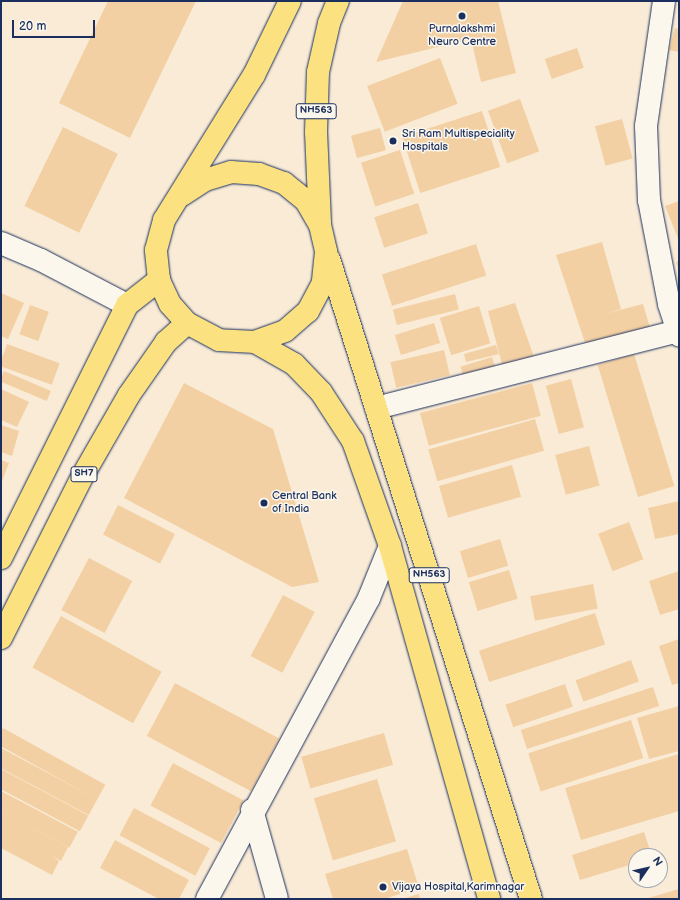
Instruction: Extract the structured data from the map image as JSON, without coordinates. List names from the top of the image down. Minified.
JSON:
{"streets":{"main road":["NH563","SH7"]},"crossings":[["NH563","SH7"]],"places":["Purnalakshmi Neuro Centre","Sri Ram Multispeciality Hospitals","Central Bank of India","Vijaya Hospital,Karimnagar"],"scale_bar":"20 m","north":"top right"}
